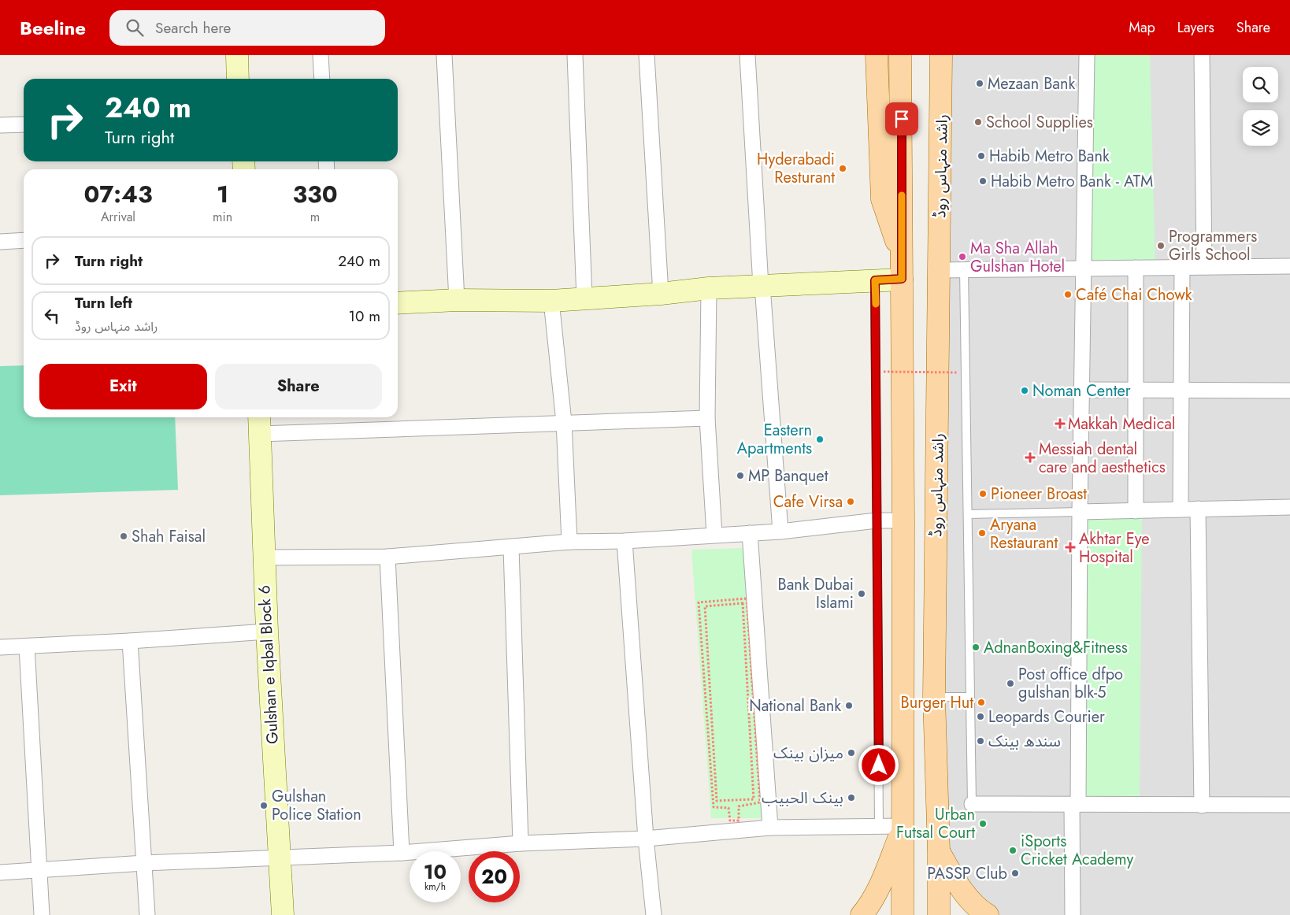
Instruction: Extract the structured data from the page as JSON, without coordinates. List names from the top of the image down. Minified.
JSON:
{"streets":{"main road":["راشد منہاس روڈ"],"street":["Gulshan e Iqbal Block 6"]},"places":{"other":["Mezaan Bank","School Supplies","Habib Metro Bank","Hyderabadi Resturant","Habib Metro Bank - ATM","Programmers Girls School","Ma Sha Allah Gulshan Hotel","Café Chai Chowk","Noman Center","Eastern Apartments","MP Banquet","Pioneer Broast","Cafe Virsa","Aryana Restaurant","Shah Faisal","Bank Dubai Islami","AdnanBoxing&Fitness","Post office dfpo gulshan blk-5","Burger Hut","National Bank","Leopards Courier","سندھ بینک","میزان بینک","بينک الحبيب","Gulshan Police Station","Urban Futsal Court","iSports Cricket Academy","PASSP Club"],"health":["Makkah Medical","Messiah dental care and aesthetics","Akhtar Eye Hospital"]},"page":{"header":"Beeline","search":"Search here","nav":["Map","Layers","Share"],"turn":["240 m","Turn right"],"eta":["07:43","Arrival","1","min","330","m"],"list":[{"name":"Turn right","value":"240 m"},{"name":"Turn left","note":"راشد منہاس روڈ","value":"10 m"}],"buttons":["Exit","Share"],"speed":"10 km/h","limit":"20"}}
